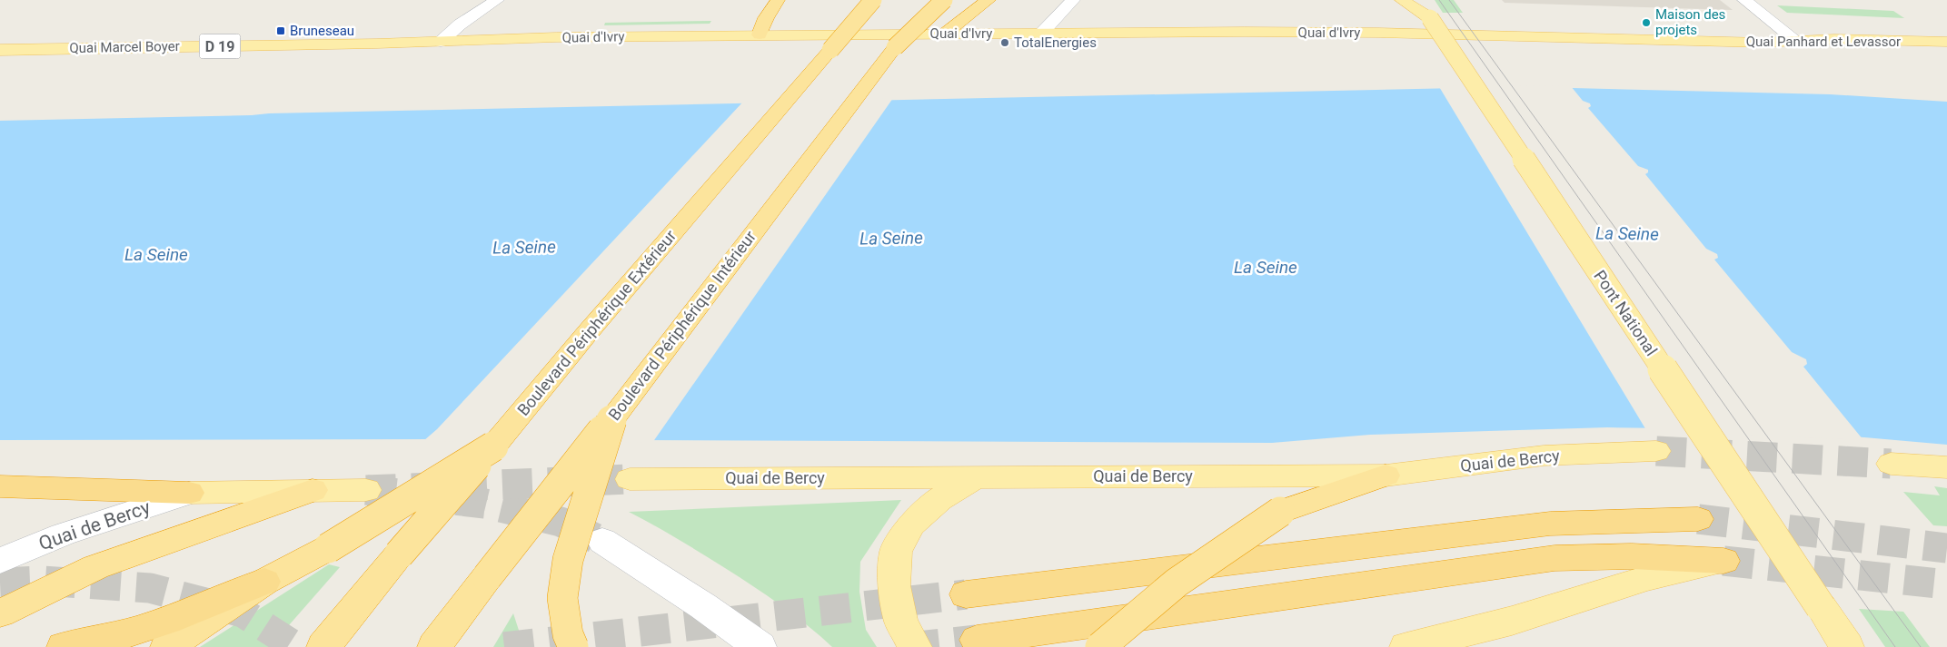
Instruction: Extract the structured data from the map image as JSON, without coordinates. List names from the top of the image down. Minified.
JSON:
{"streets":{"highway":["Boulevard Périphérique Extérieur","Boulevard Périphérique Intérieur"],"main road":["Quai d'Ivry","Quai Panhard et Levassor","D 19","Quai Marcel Boyer","Pont National","Quai de Bercy"]},"crossings":[["Quai d'Ivry","Quai Panhard et Levassor"],["Quai d'Ivry","Quai Marcel Boyer"]],"water":["La Seine"],"places":{"other":["Maison des projets","TotalEnergies"],"transit":["Bruneseau"]}}
